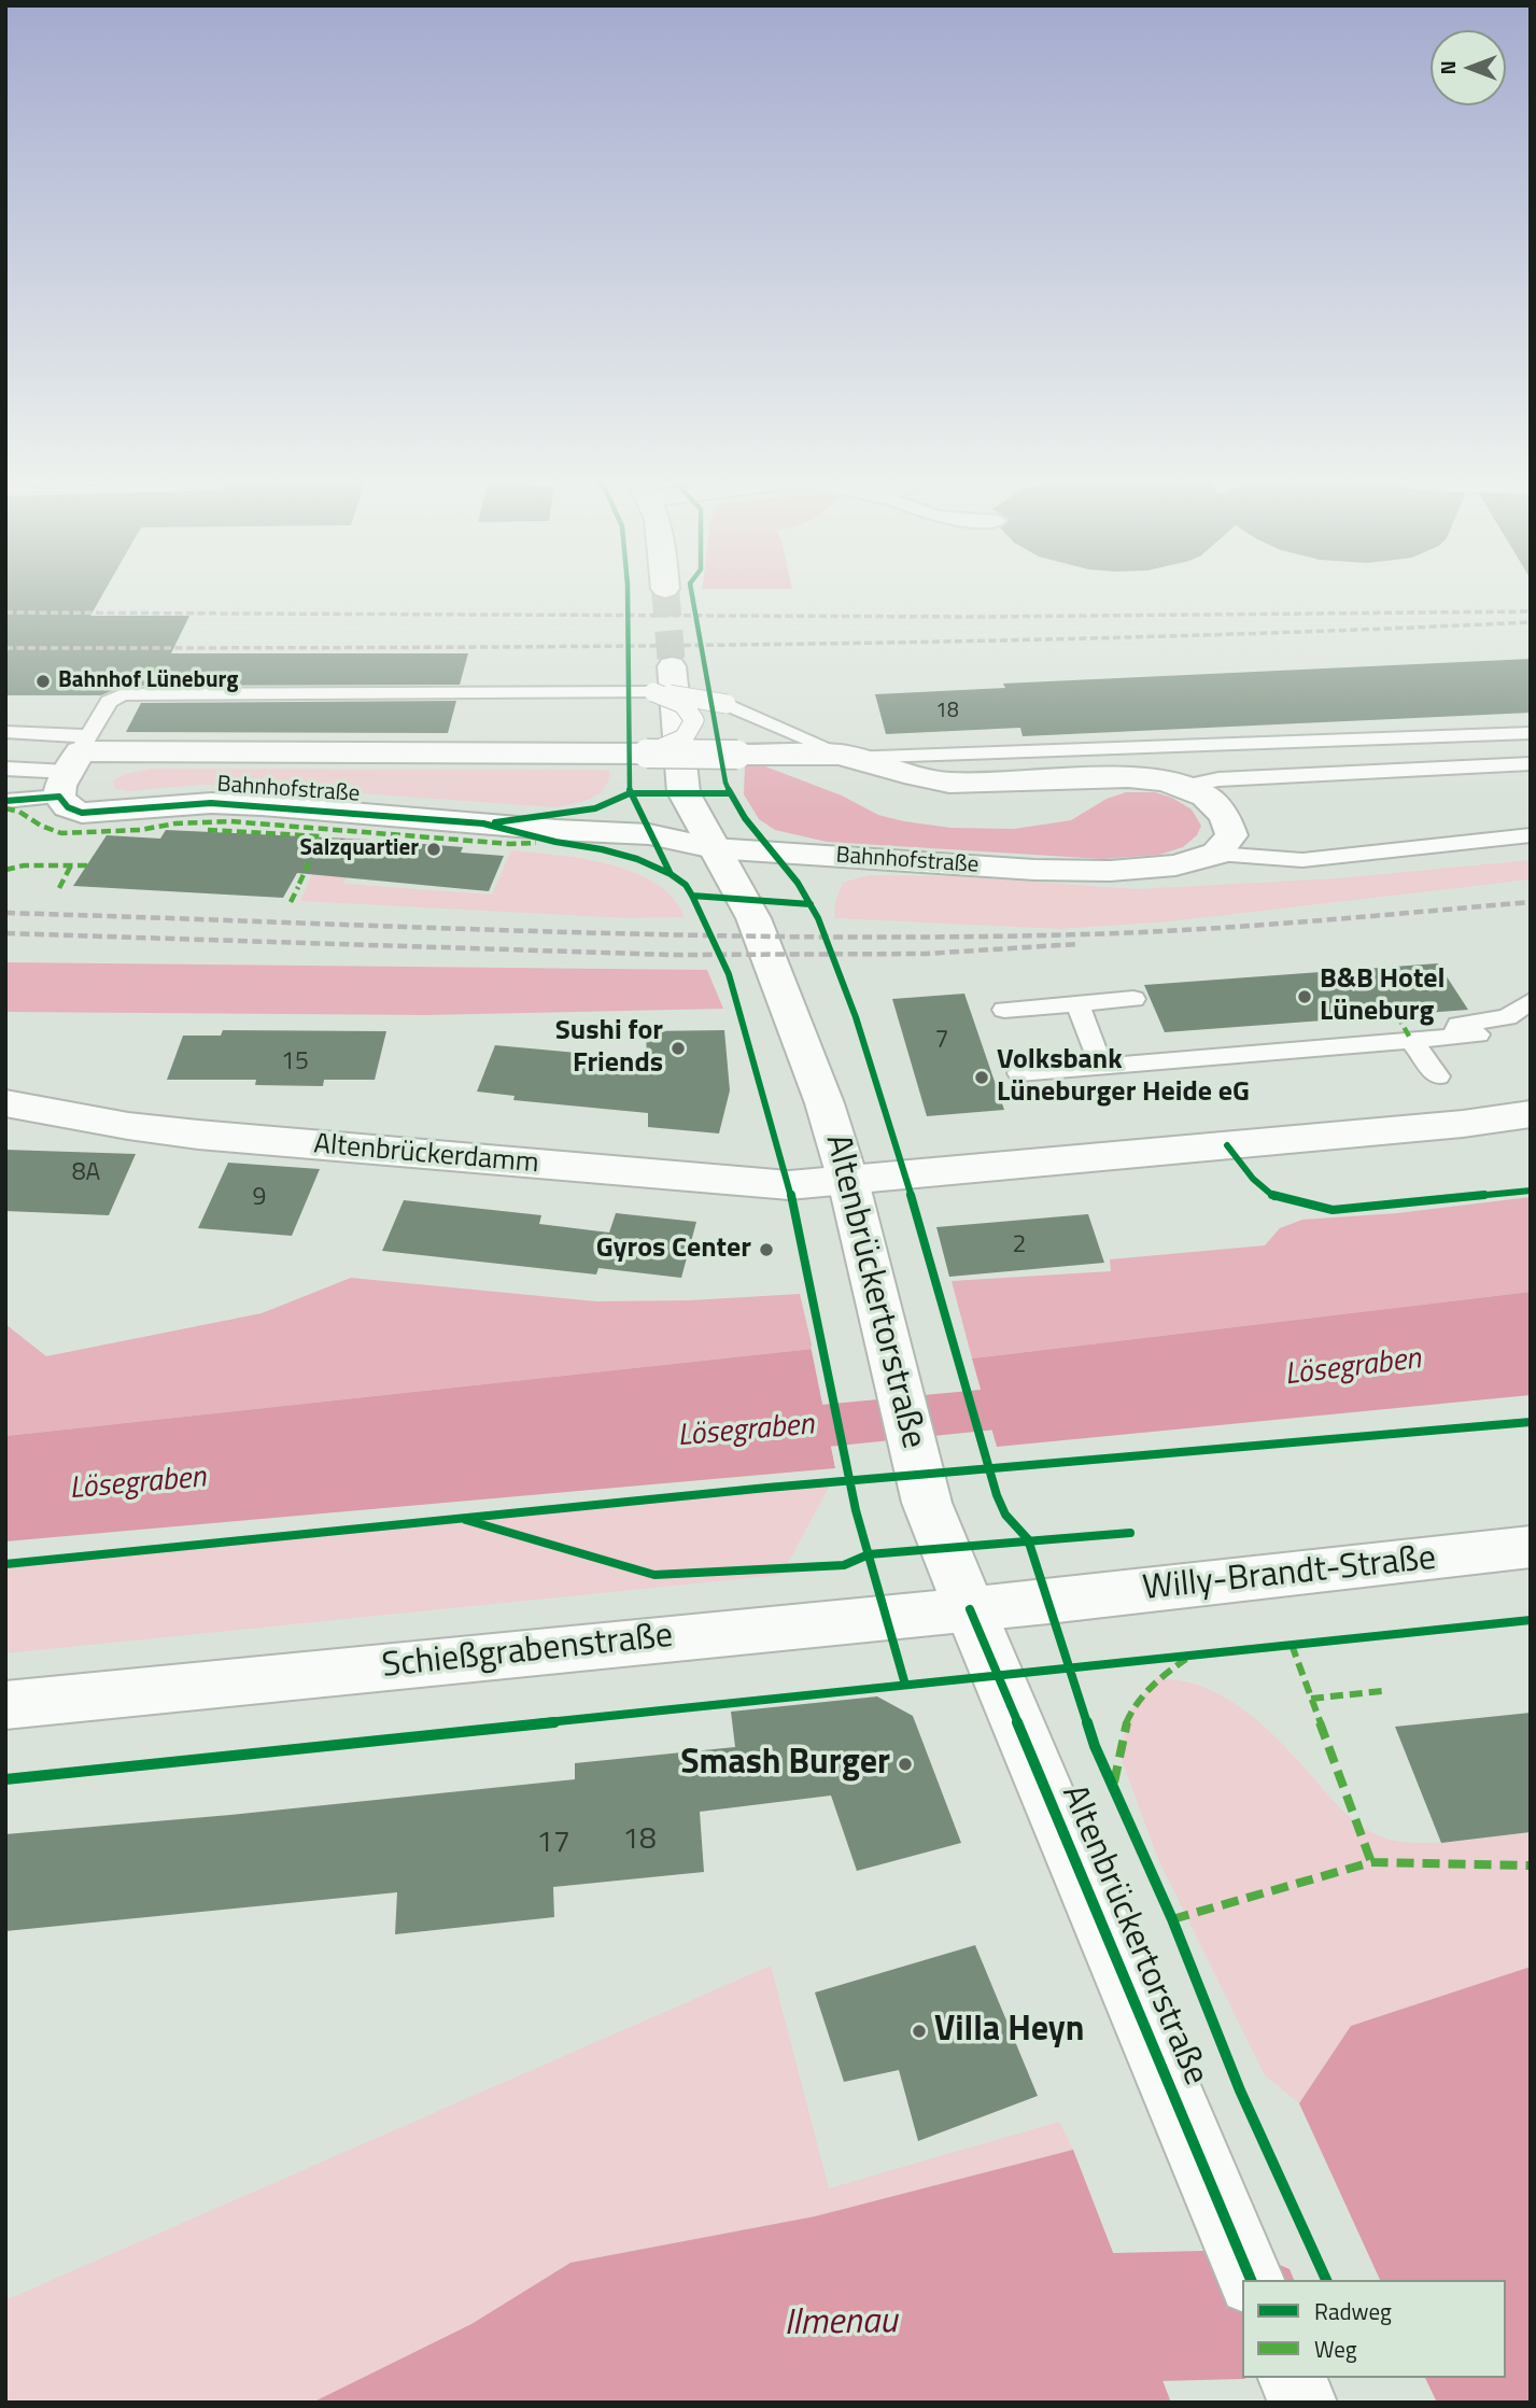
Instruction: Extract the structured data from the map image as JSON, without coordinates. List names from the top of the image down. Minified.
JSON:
{"streets":{"street":["Bahnhofstraße","Altenbrückerdamm","Altenbrückertorstraße","Willy-Brandt-Straße","Schießgrabenstraße"]},"crossings":[["Bahnhofstraße","Altenbrückertorstraße"],["Altenbrückerdamm","Altenbrückertorstraße"],["Altenbrückertorstraße","Schießgrabenstraße"],["Willy-Brandt-Straße","Schießgrabenstraße"]],"water":["Lösegraben","Ilmenau"],"places":["Bahnhof Lüneburg","Salzquartier","B&B Hotel Lüneburg","Sushi for Friends","Volksbank Lüneburger Heide eG","Gyros Center","Smash Burger","Villa Heyn"],"house_numbers":["18","7","15","8A","9","2","18","17"],"legend":["Radweg","Weg"],"north":"left"}
